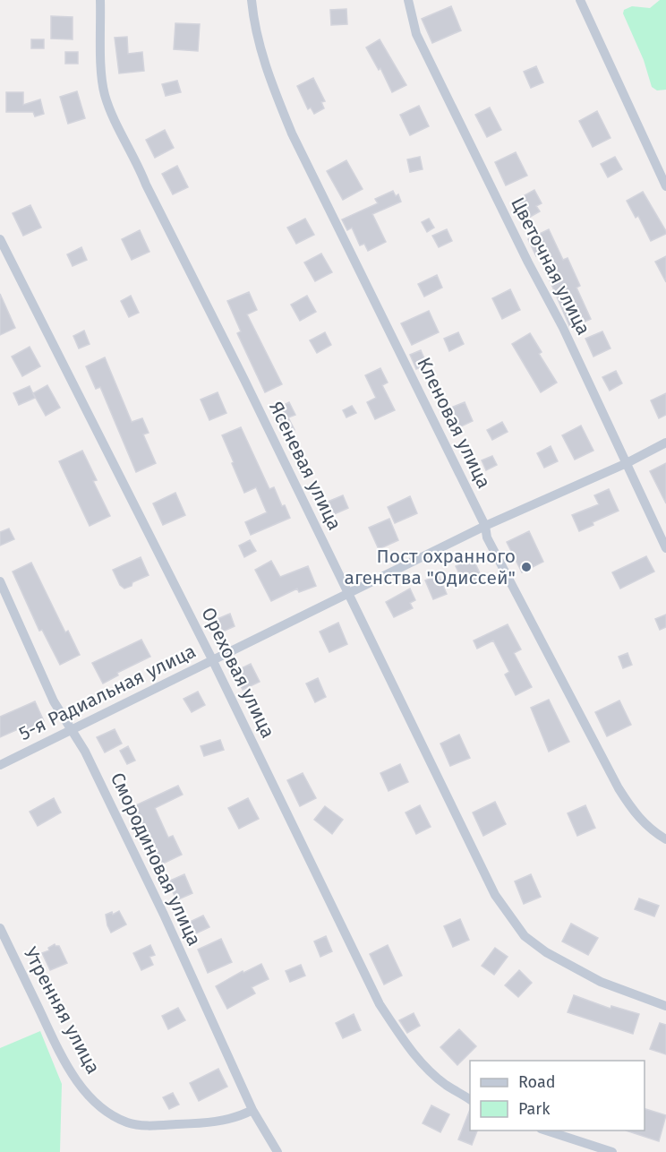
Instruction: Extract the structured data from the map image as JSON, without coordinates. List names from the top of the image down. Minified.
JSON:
{"streets":{"street":["Цветочная улица","Кленовая улица","Ясеневая улица","Ореховая улица","5-я Радиальная улица","Смородиновая улица","Утренняя улица"]},"crossings":[["Цветочная улица","5-я Радиальная улица"],["Кленовая улица","5-я Радиальная улица"],["Ясеневая улица","5-я Радиальная улица"],["Ореховая улица","5-я Радиальная улица"],["5-я Радиальная улица","Смородиновая улица"],["Смородиновая улица","Утренняя улица"]],"places":["Пост охранного агенства \"Одисcей\""],"legend":["Road","Park"]}
